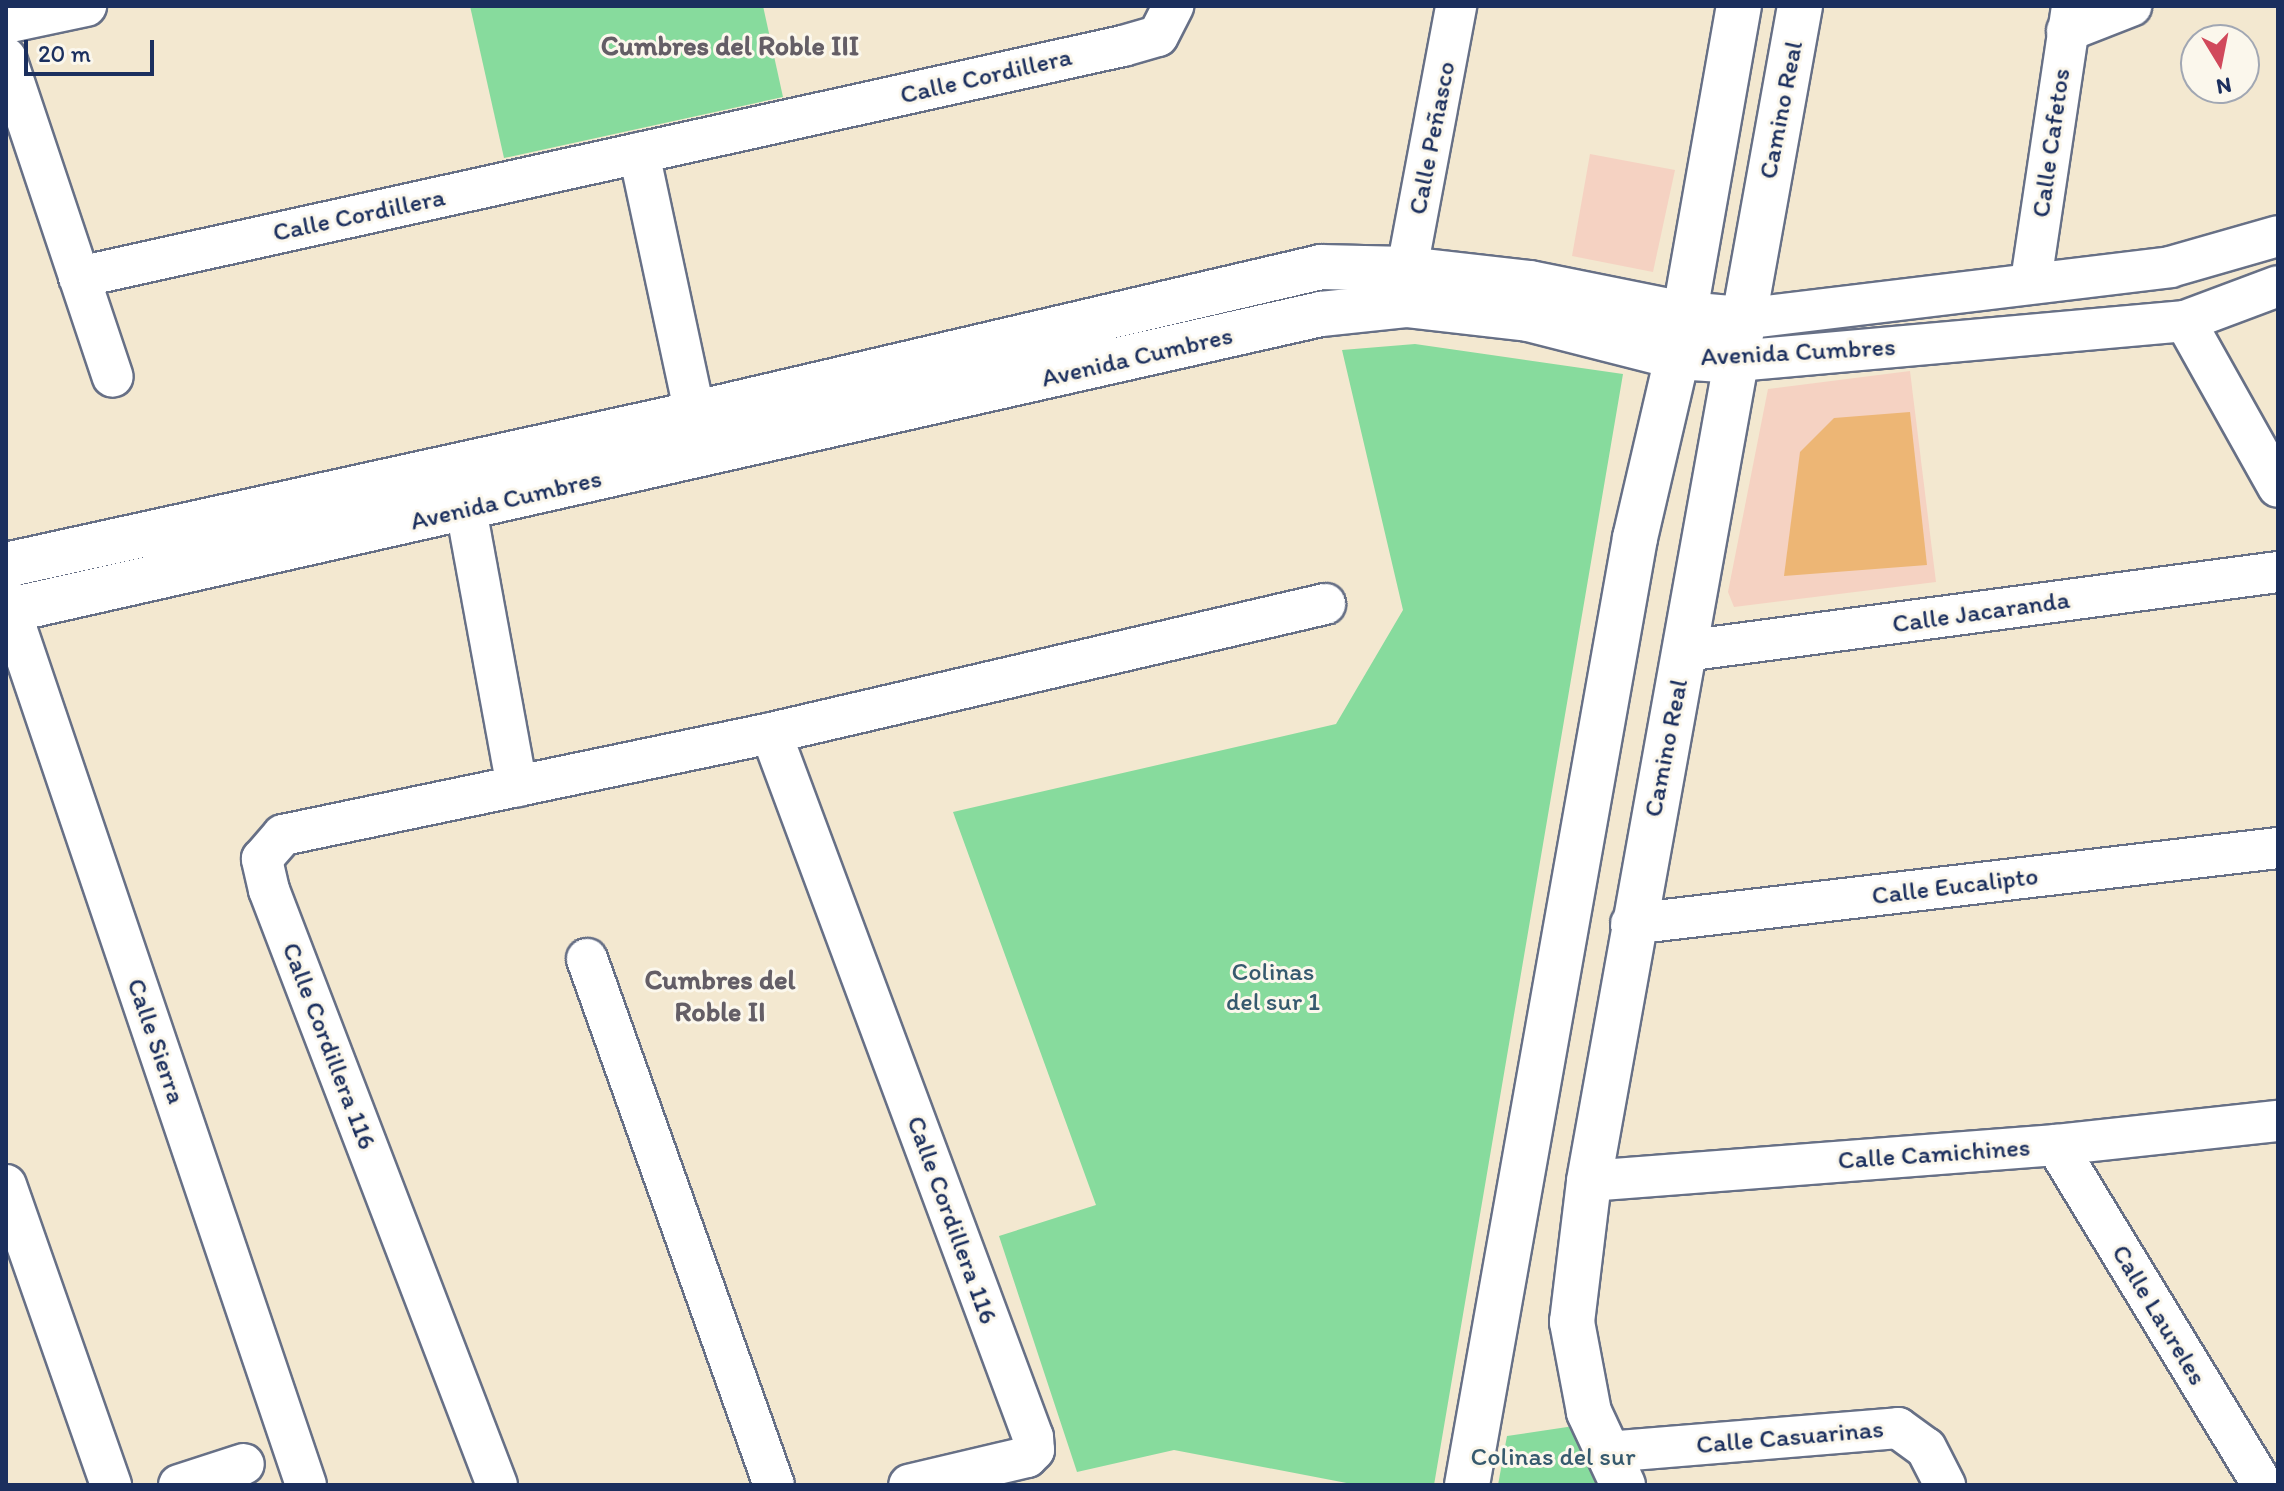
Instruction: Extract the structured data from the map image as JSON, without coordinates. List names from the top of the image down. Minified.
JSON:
{"streets":{"street":["Calle Cordillera","Camino Real","Calle Peñasco","Calle Cafetos","Avenida Cumbres","Calle Jacaranda","Calle Eucalipto","Calle Sierra","Calle Cordillera 116","Calle Camichines","Calle Laureles","Calle Casuarinas"]},"crossings":[["Camino Real","Avenida Cumbres"],["Camino Real","Calle Jacaranda"],["Camino Real","Calle Eucalipto"],["Camino Real","Calle Camichines"],["Camino Real","Calle Casuarinas"],["Calle Peñasco","Avenida Cumbres"],["Calle Cafetos","Avenida Cumbres"],["Avenida Cumbres","Calle Sierra"],["Calle Camichines","Calle Laureles"]],"districts":["Cumbres del Roble III","Cumbres del Roble II"],"parks":["Colinas del sur 1","Colinas del sur"],"scale_bar":"20 m","north":"bottom"}
